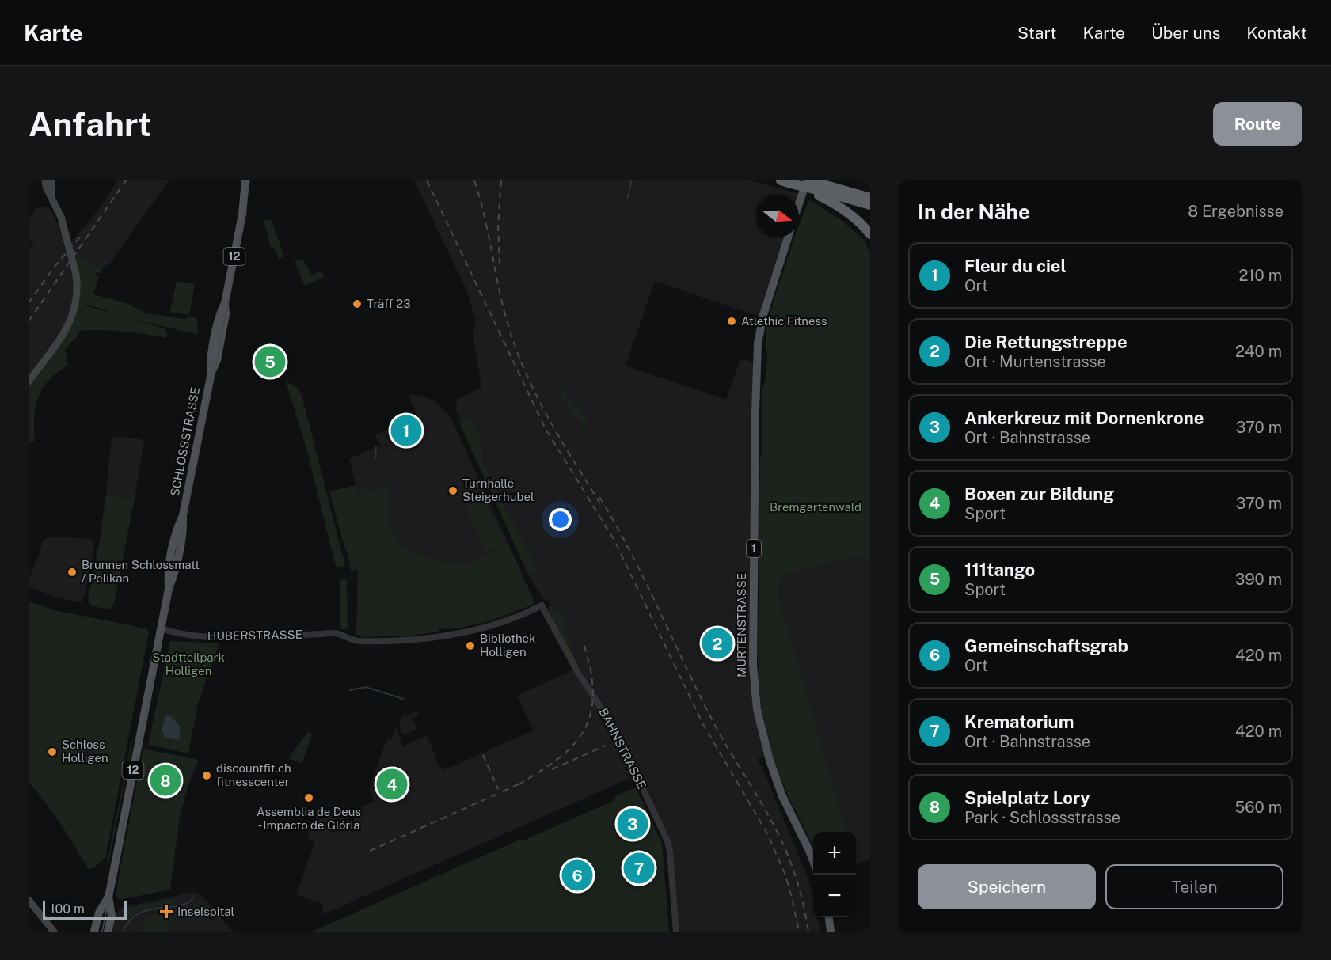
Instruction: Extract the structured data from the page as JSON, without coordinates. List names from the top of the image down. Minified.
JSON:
{"streets":{"main road":["12","SCHLOSSSTRASSE","1","MURTENSTRASSE"],"street":["HUBERSTRASSE","BAHNSTRASSE"]},"crossings":[["SCHLOSSSTRASSE","HUBERSTRASSE"],["HUBERSTRASSE","BAHNSTRASSE"]],"parks":["Bremgartenwald","Stadtteilpark Holligen"],"places":{"other":["Träff 23","Atlethic Fitness","Turnhalle Steigerhubel","Brunnen Schlossmatt / Pelikan","Bibliothek Holligen","Schloss Holligen","discountfit.ch fitnesscenter","Assemblia de Deus - Impacto de Glória"],"health":["Inselspital"]},"scale_bar":"100 m","north":"right","page":{"header":"Karte","nav":["Start","Karte","Über uns","Kontakt"],"buttons":["Route",["Speichern","Teilen"]],"title":"Anfahrt","heading":["In der Nähe","8 Ergebnisse"],"list":[{"mark":"1","name":"Fleur du ciel","note":"Ort","value":"210 m"},{"mark":"2","name":"Die Rettungstreppe","note":"Ort · Murtenstrasse","value":"240 m"},{"mark":"3","name":"Ankerkreuz mit Dornenkrone","note":"Ort · Bahnstrasse","value":"370 m"},{"mark":"4","name":"Boxen zur Bildung","note":"Sport","value":"370 m"},{"mark":"5","name":"111tango","note":"Sport","value":"390 m"},{"mark":"6","name":"Gemeinschaftsgrab","note":"Ort","value":"420 m"},{"mark":"7","name":"Krematorium","note":"Ort · Bahnstrasse","value":"420 m"},{"mark":"8","name":"Spielplatz Lory","note":"Park · Schlossstrasse","value":"560 m"}],"pins":["5","1","2","8","4","3","7","6"],"map_buttons":["+","−"],"scale":"100 m"}}
